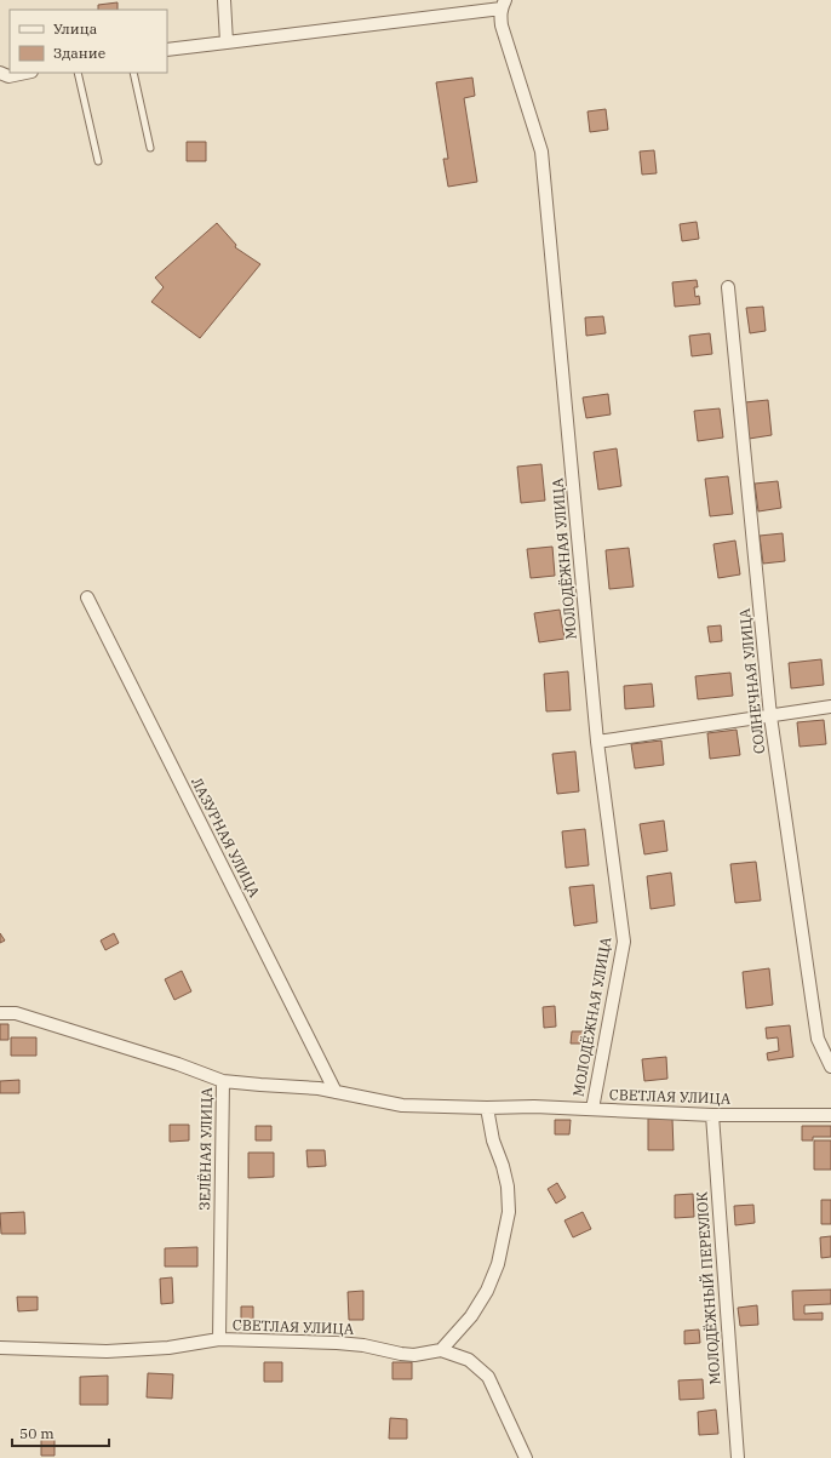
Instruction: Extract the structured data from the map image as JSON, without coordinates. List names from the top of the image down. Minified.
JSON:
{"streets":{"street":["МОЛОДЁЖНАЯ УЛИЦА","СОЛНЕЧНАЯ УЛИЦА","ЛАЗУРНАЯ УЛИЦА","СВЕТЛАЯ УЛИЦА","ЗЕЛЁНАЯ УЛИЦА","МОЛОДЁЖНЫЙ ПЕРЕУЛОК"]},"crossings":[["МОЛОДЁЖНАЯ УЛИЦА","СВЕТЛАЯ УЛИЦА"],["ЛАЗУРНАЯ УЛИЦА","ЗЕЛЁНАЯ УЛИЦА"],["СВЕТЛАЯ УЛИЦА","ЗЕЛЁНАЯ УЛИЦА"],["СВЕТЛАЯ УЛИЦА","МОЛОДЁЖНЫЙ ПЕРЕУЛОК"]],"legend":["Улица","Здание"],"scale_bar":"50 m"}
